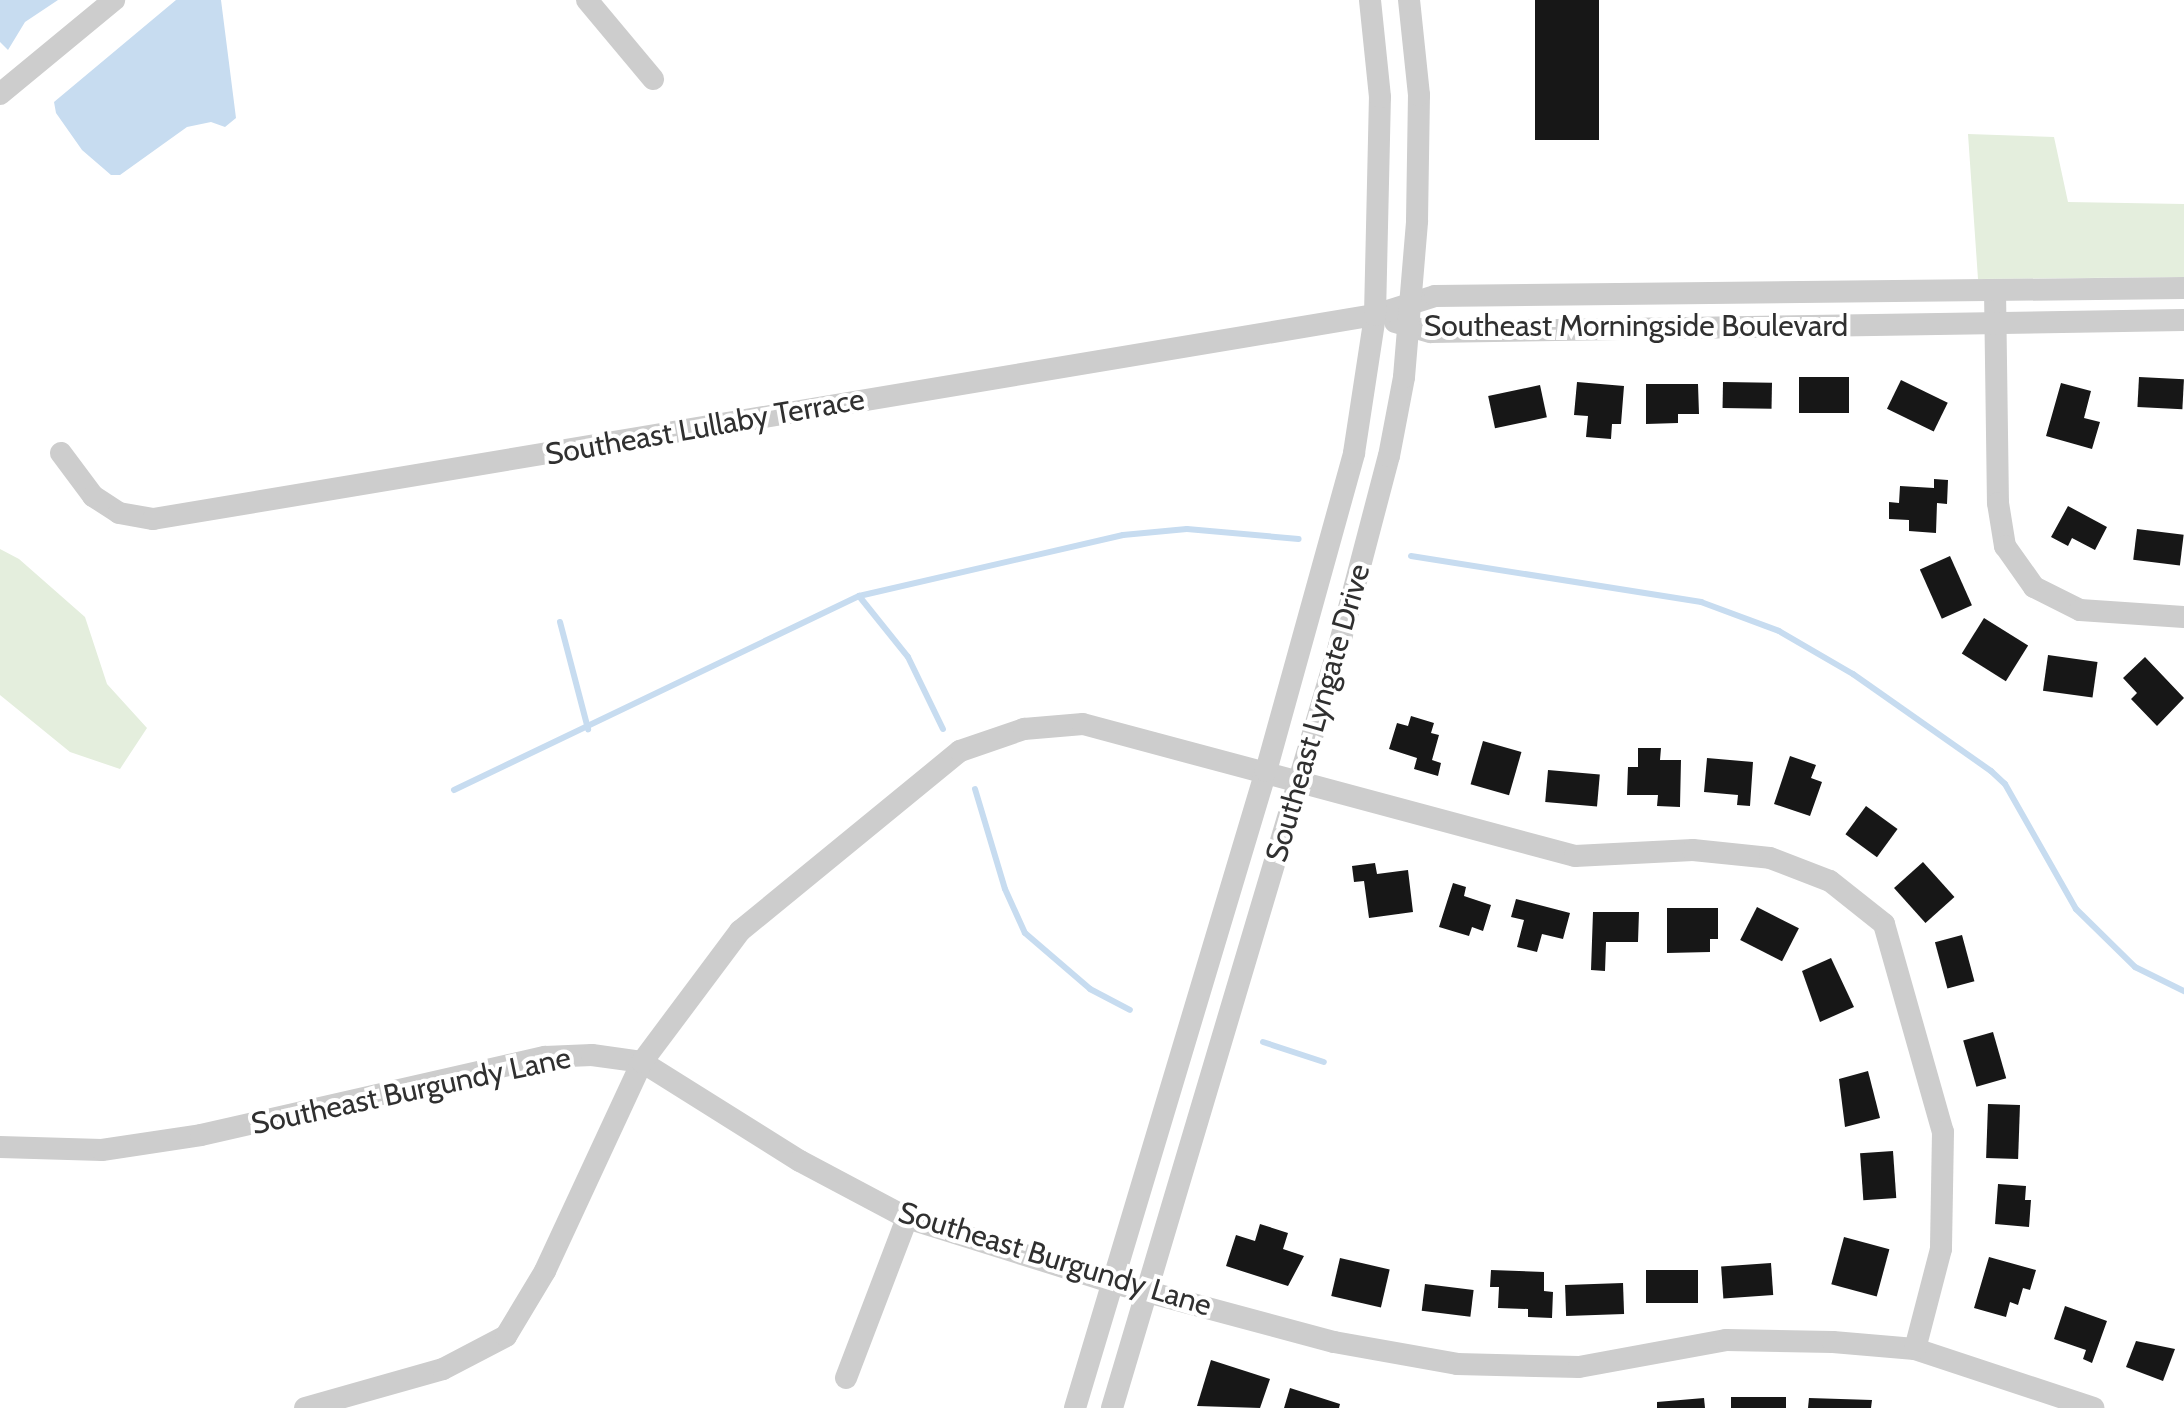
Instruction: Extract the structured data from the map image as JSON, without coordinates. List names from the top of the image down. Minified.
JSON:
{"streets":{"street":["Southeast Morningside Boulevard","Southeast Lullaby Terrace","Southeast Lyngate Drive","Southeast Burgundy Lane"]},"crossings":[["Southeast Morningside Boulevard","Southeast Lullaby Terrace"],["Southeast Morningside Boulevard","Southeast Lyngate Drive"],["Southeast Lullaby Terrace","Southeast Lyngate Drive"],["Southeast Lyngate Drive","Southeast Burgundy Lane"]]}
